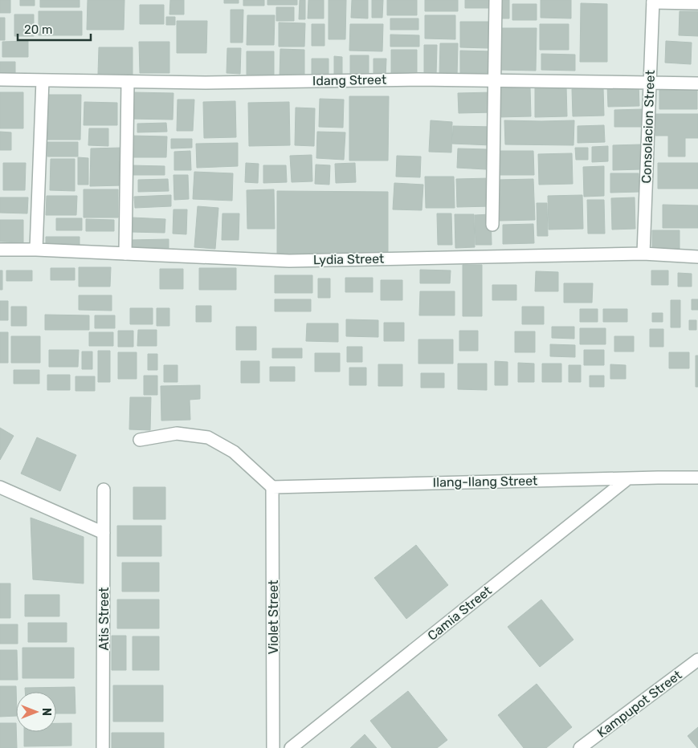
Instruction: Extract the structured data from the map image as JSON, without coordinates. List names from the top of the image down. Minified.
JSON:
{"streets":{"street":["Idang Street","Consolacion Street","Lydia Street","Ilang-Ilang Street","Camia Street","Violet Street","Atis Street","Kampupot Street"]},"crossings":[["Idang Street","Consolacion Street"],["Consolacion Street","Lydia Street"],["Ilang-Ilang Street","Camia Street"],["Ilang-Ilang Street","Violet Street"]],"scale_bar":"20 m","north":"right"}
